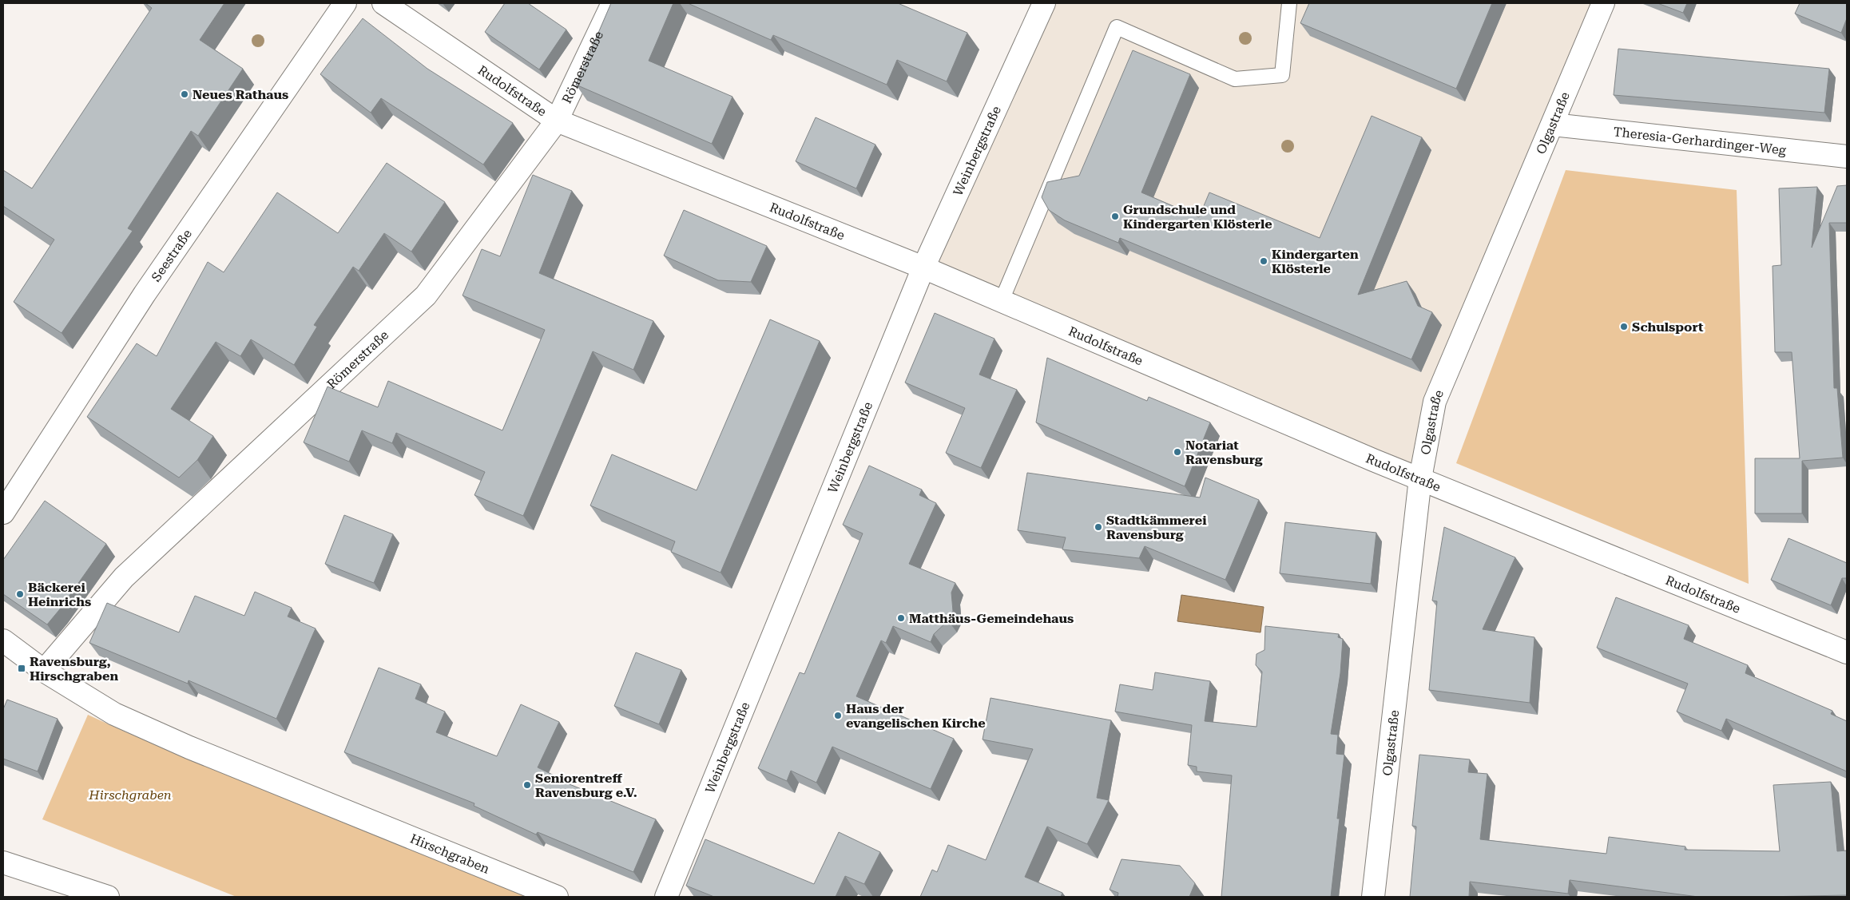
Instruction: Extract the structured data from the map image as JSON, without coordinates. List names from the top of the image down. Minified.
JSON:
{"streets":{"street":["Römerstraße","Rudolfstraße","Olgastraße","Theresia-Gerhardinger-Weg","Weinbergstraße","Seestraße","Hirschgraben"]},"crossings":[["Römerstraße","Rudolfstraße"],["Römerstraße","Hirschgraben"],["Rudolfstraße","Olgastraße"],["Rudolfstraße","Weinbergstraße"],["Olgastraße","Theresia-Gerhardinger-Weg"]],"parks":["Hirschgraben"],"places":{"other":["Neues Rathaus","Grundschule und Kindergarten Klösterle","Kindergarten Klösterle","Schulsport","Notariat Ravensburg","Stadtkämmerei Ravensburg","Bäckerei Heinrichs","Matthäus-Gemeindehaus","Haus der evangelischen Kirche","Seniorentreff Ravensburg e.V."],"transit":["Ravensburg, Hirschgraben"]}}
